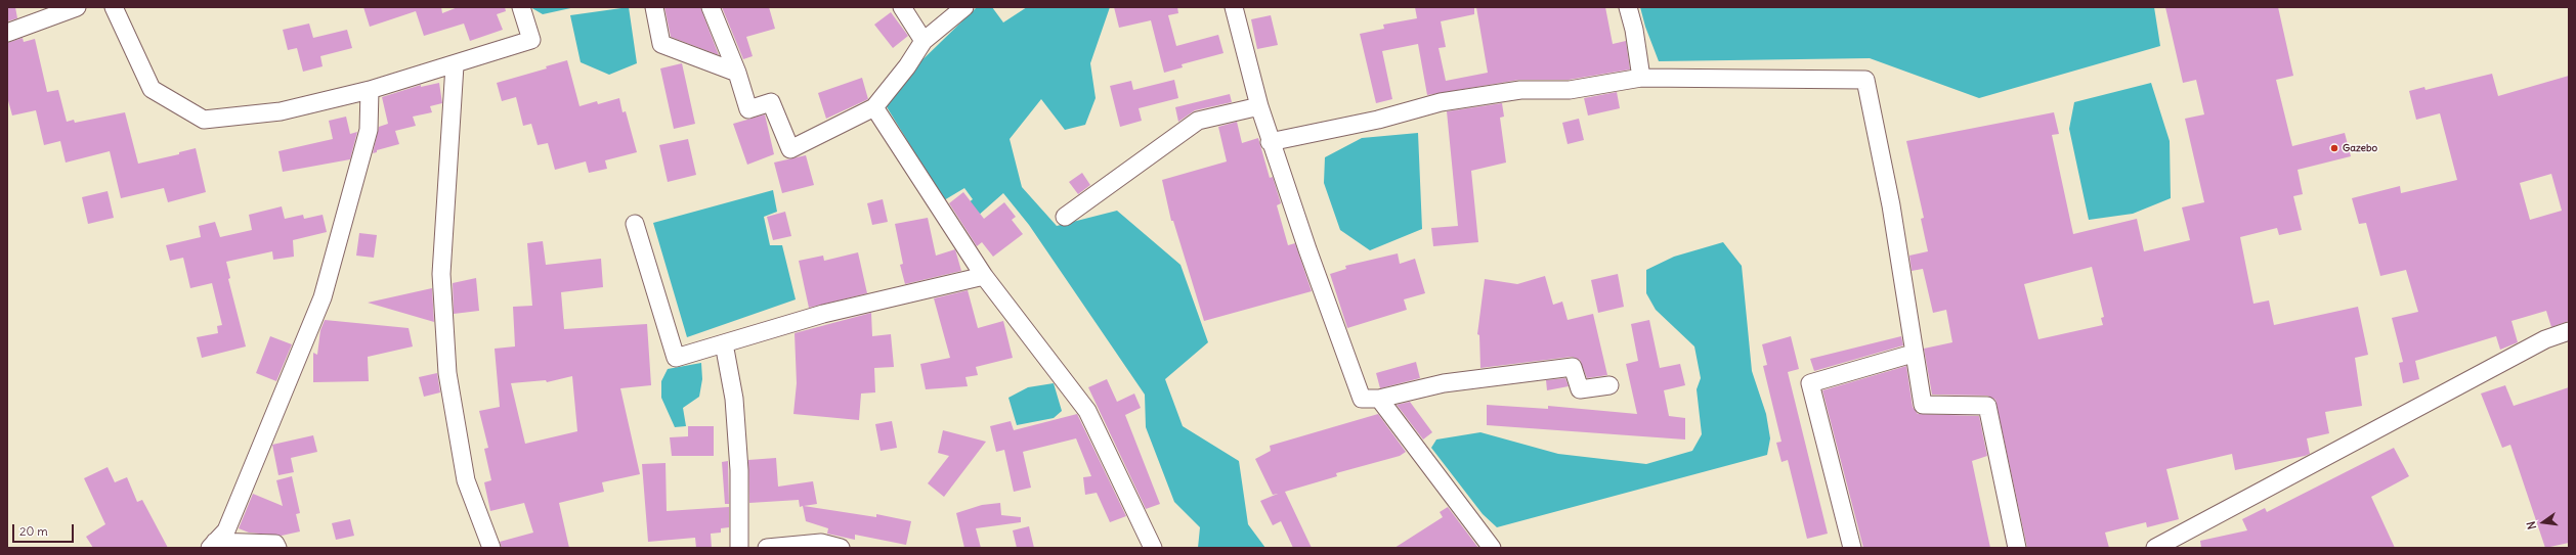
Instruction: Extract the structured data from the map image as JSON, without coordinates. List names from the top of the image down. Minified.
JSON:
{"places":["Gazebo"],"scale_bar":"20 m","north":"left"}
